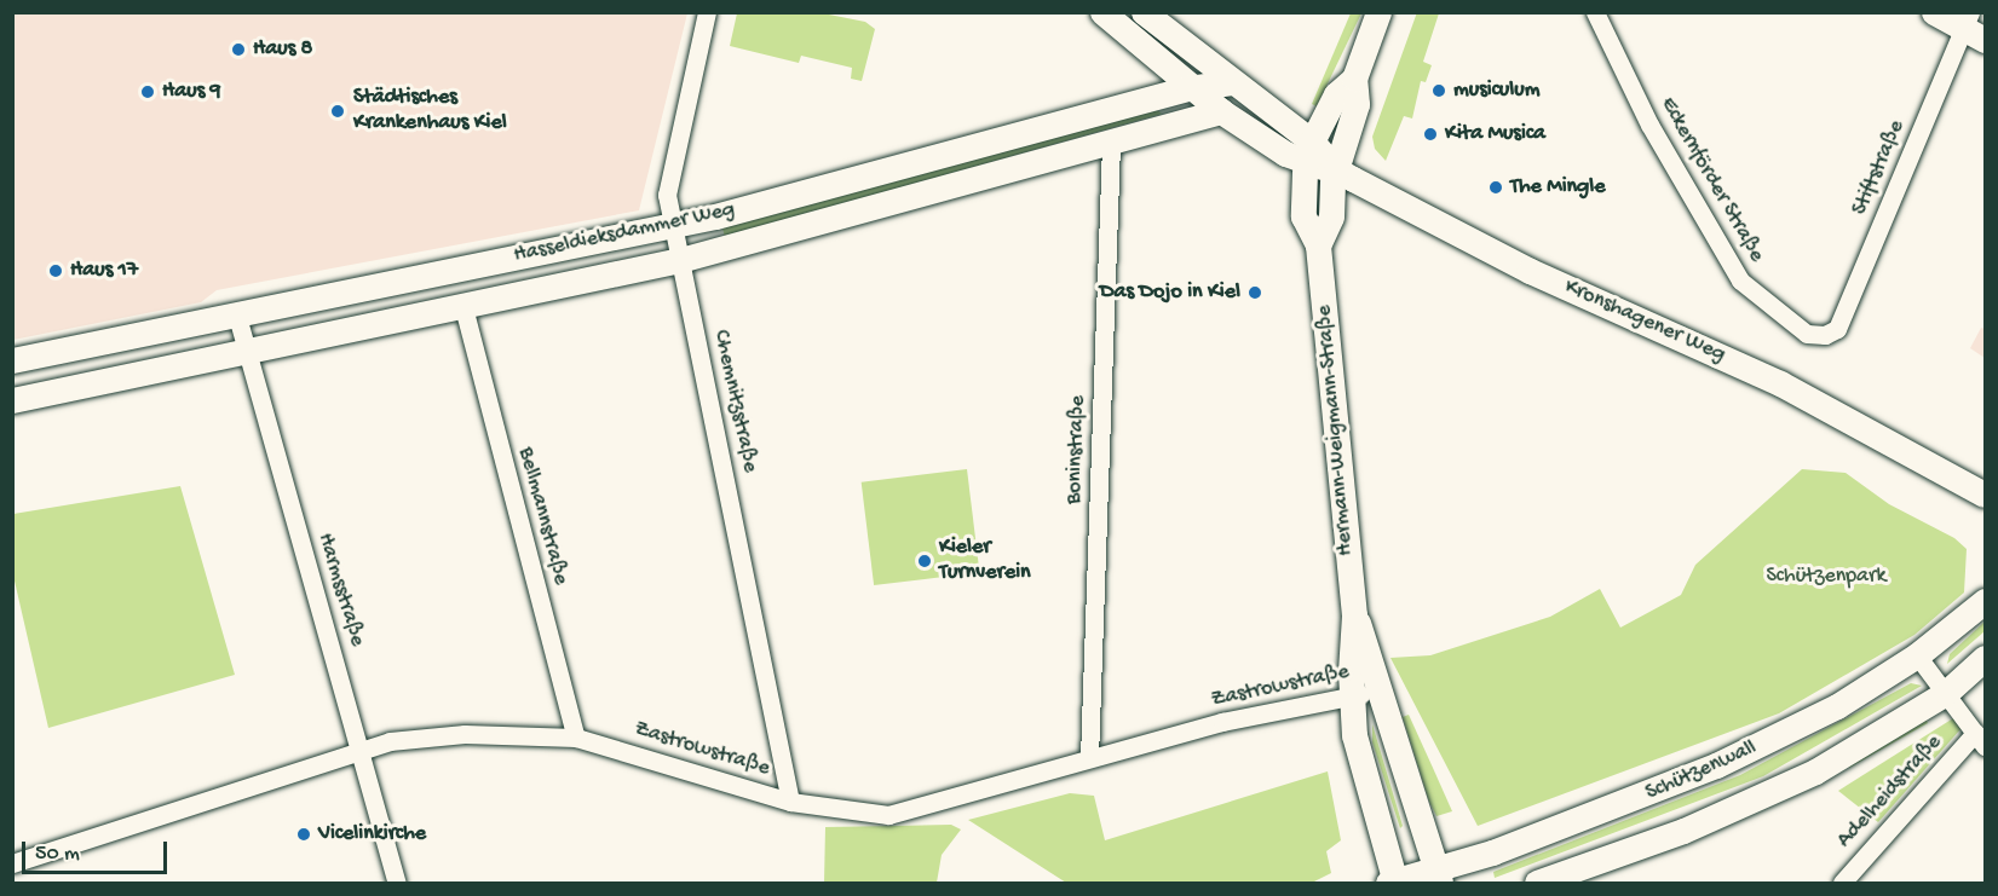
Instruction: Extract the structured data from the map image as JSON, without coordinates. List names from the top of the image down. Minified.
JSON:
{"streets":{"main road":["Hasseldieksdammer Weg","Kronshagener Weg","Hermann-Weigmann-Straße","Schützenwall"],"street":["Stiftstraße","Eckernförder Straße","Chemnitzstraße","Boninstraße","Bellmannstraße","Harmsstraße","Zastrowstraße","Adelheidstraße"]},"crossings":[["Stiftstraße","Eckernförder Straße"],["Hasseldieksdammer Weg","Kronshagener Weg"],["Hasseldieksdammer Weg","Chemnitzstraße"],["Hasseldieksdammer Weg","Boninstraße"],["Hasseldieksdammer Weg","Bellmannstraße"],["Hasseldieksdammer Weg","Harmsstraße"],["Kronshagener Weg","Hermann-Weigmann-Straße"],["Chemnitzstraße","Zastrowstraße"],["Hermann-Weigmann-Straße","Zastrowstraße"],["Hermann-Weigmann-Straße","Schützenwall"],["Boninstraße","Zastrowstraße"],["Bellmannstraße","Zastrowstraße"],["Harmsstraße","Zastrowstraße"]],"parks":["Schützenpark"],"places":["Haus 8","musiculum","Haus 9","Städtisches Krankenhaus Kiel","Kita Musica","The Mingle","Haus 17","Das Dojo in Kiel","Kieler Turnverein","Vicelinkirche"],"scale_bar":"50 m"}
